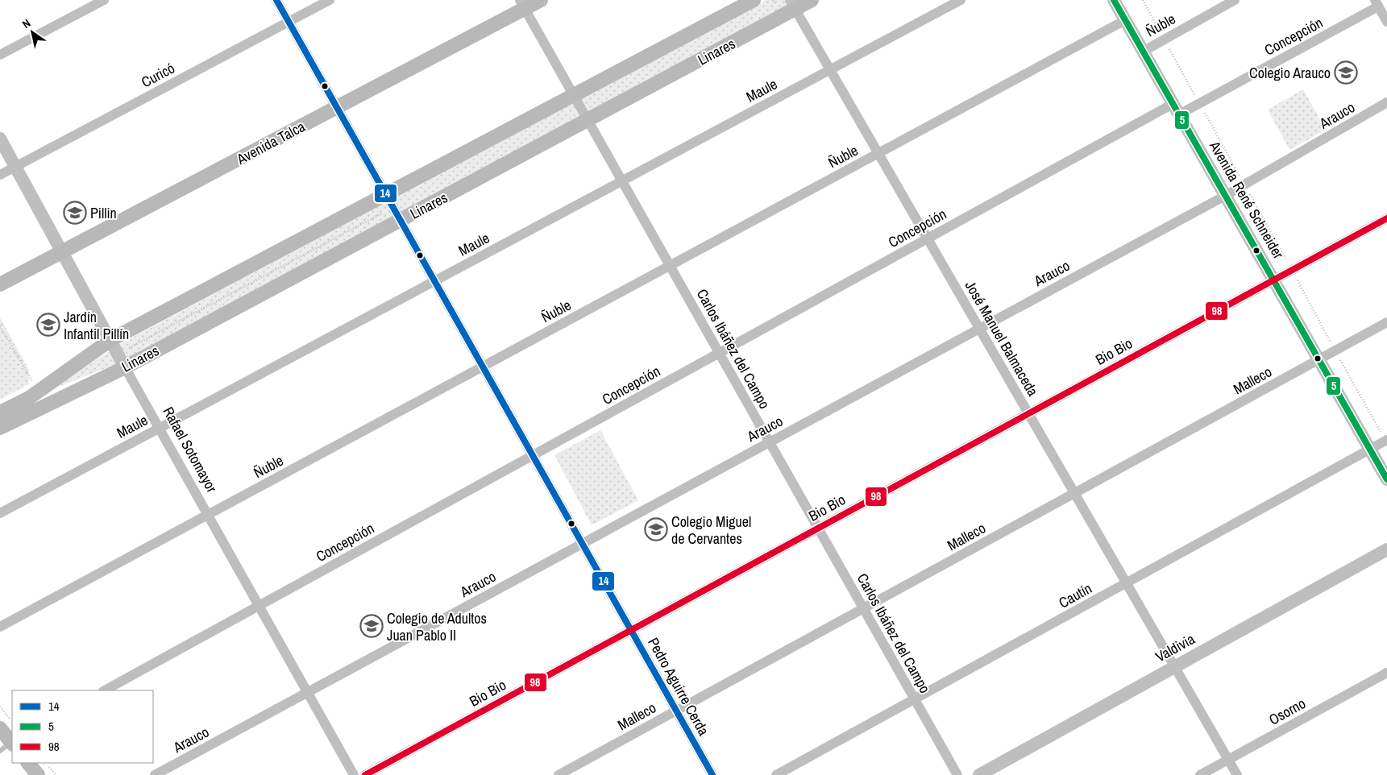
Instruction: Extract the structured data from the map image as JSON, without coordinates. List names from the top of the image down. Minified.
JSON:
{"streets":{"main road":["Linares","Avenida Talca"],"street":["Ñuble","Concepción","Curicó","Maule","Arauco","Avenida René Schneider","José Manuel Balmaceda","Carlos Ibáñez del Campo","Bio Bio","Malleco","Rafael Sotomayor","Cautín","Valdivia","Pedro Aguirre Cerda","Osorno"]},"crossings":[["Ñuble","Avenida René Schneider"],["Ñuble","José Manuel Balmaceda"],["Ñuble","Carlos Ibáñez del Campo"],["Ñuble","Rafael Sotomayor"],["Ñuble","Pedro Aguirre Cerda"],["Concepción","Avenida René Schneider"],["Concepción","José Manuel Balmaceda"],["Concepción","Carlos Ibáñez del Campo"],["Concepción","Rafael Sotomayor"],["Concepción","Pedro Aguirre Cerda"],["Linares","José Manuel Balmaceda"],["Linares","Carlos Ibáñez del Campo"],["Linares","Rafael Sotomayor"],["Linares","Pedro Aguirre Cerda"],["Curicó","Rafael Sotomayor"],["Curicó","Pedro Aguirre Cerda"],["Maule","José Manuel Balmaceda"],["Maule","Carlos Ibáñez del Campo"],["Maule","Rafael Sotomayor"],["Maule","Pedro Aguirre Cerda"],["Arauco","Avenida René Schneider"],["Arauco","José Manuel Balmaceda"],["Arauco","Carlos Ibáñez del Campo"],["Arauco","Rafael Sotomayor"],["Arauco","Pedro Aguirre Cerda"],["Avenida Talca","Carlos Ibáñez del Campo"],["Avenida Talca","Rafael Sotomayor"],["Avenida Talca","Pedro Aguirre Cerda"],["Avenida René Schneider","Bio Bio"],["Avenida René Schneider","Malleco"],["Avenida René Schneider","Cautín"],["José Manuel Balmaceda","Bio Bio"],["José Manuel Balmaceda","Malleco"],["José Manuel Balmaceda","Cautín"],["José Manuel Balmaceda","Valdivia"],["José Manuel Balmaceda","Osorno"],["Carlos Ibáñez del Campo","Bio Bio"],["Carlos Ibáñez del Campo","Malleco"],["Carlos Ibáñez del Campo","Cautín"],["Bio Bio","Pedro Aguirre Cerda"],["Malleco","Pedro Aguirre Cerda"]],"places":{"school or university":["Colegio Arauco","Pillin","Jardín Infantil Pillín","Colegio Miguel de Cervantes","Colegio de Adultos Juan Pablo II"]},"lines":["transit line 14","transit line 5","transit line 98"],"legend":["14","5","98"],"north":"top left"}
